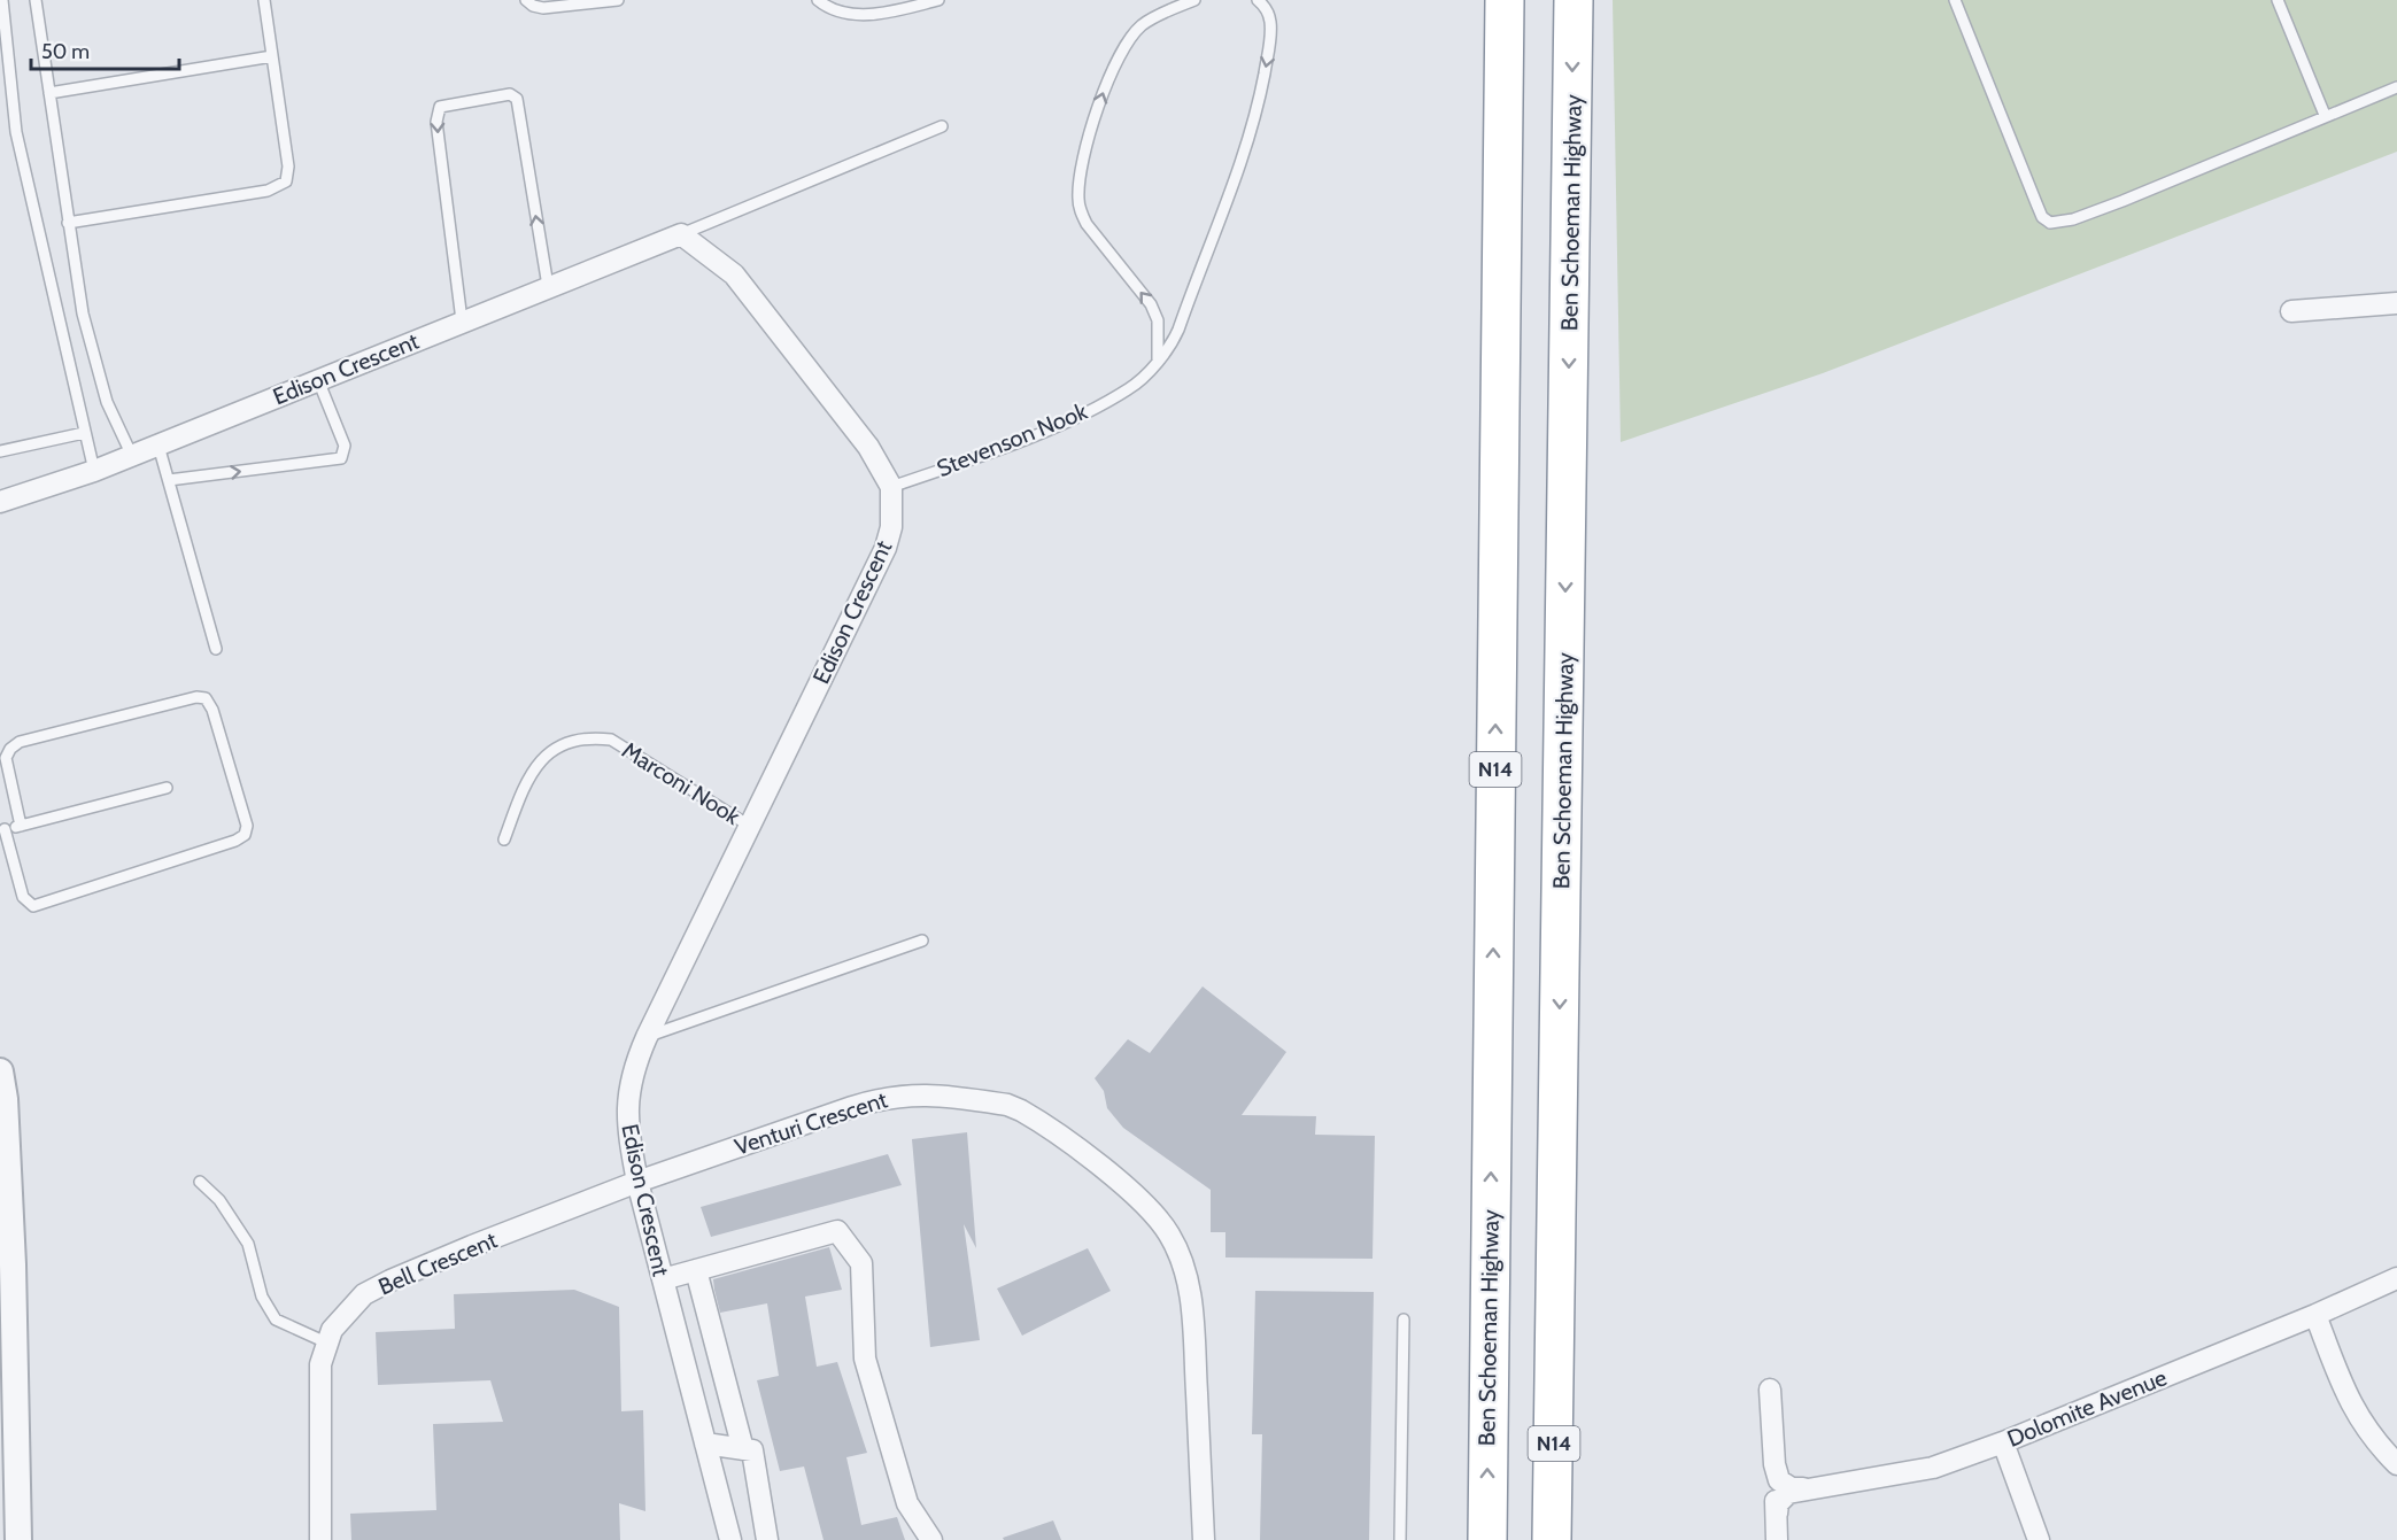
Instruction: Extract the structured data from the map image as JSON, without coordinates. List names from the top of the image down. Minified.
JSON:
{"streets":{"highway":["Ben Schoeman Highway","N14"],"street":["Edison Crescent","Venturi Crescent","Bell Crescent","Dolomite Avenue"],"lane":["Stevenson Nook","Marconi Nook"]},"crossings":[["Edison Crescent","Stevenson Nook"],["Edison Crescent","Marconi Nook"],["Edison Crescent","Venturi Crescent"],["Edison Crescent","Bell Crescent"],["Venturi Crescent","Bell Crescent"]],"one_way":["Stevenson Nook"],"scale_bar":"50 m"}
